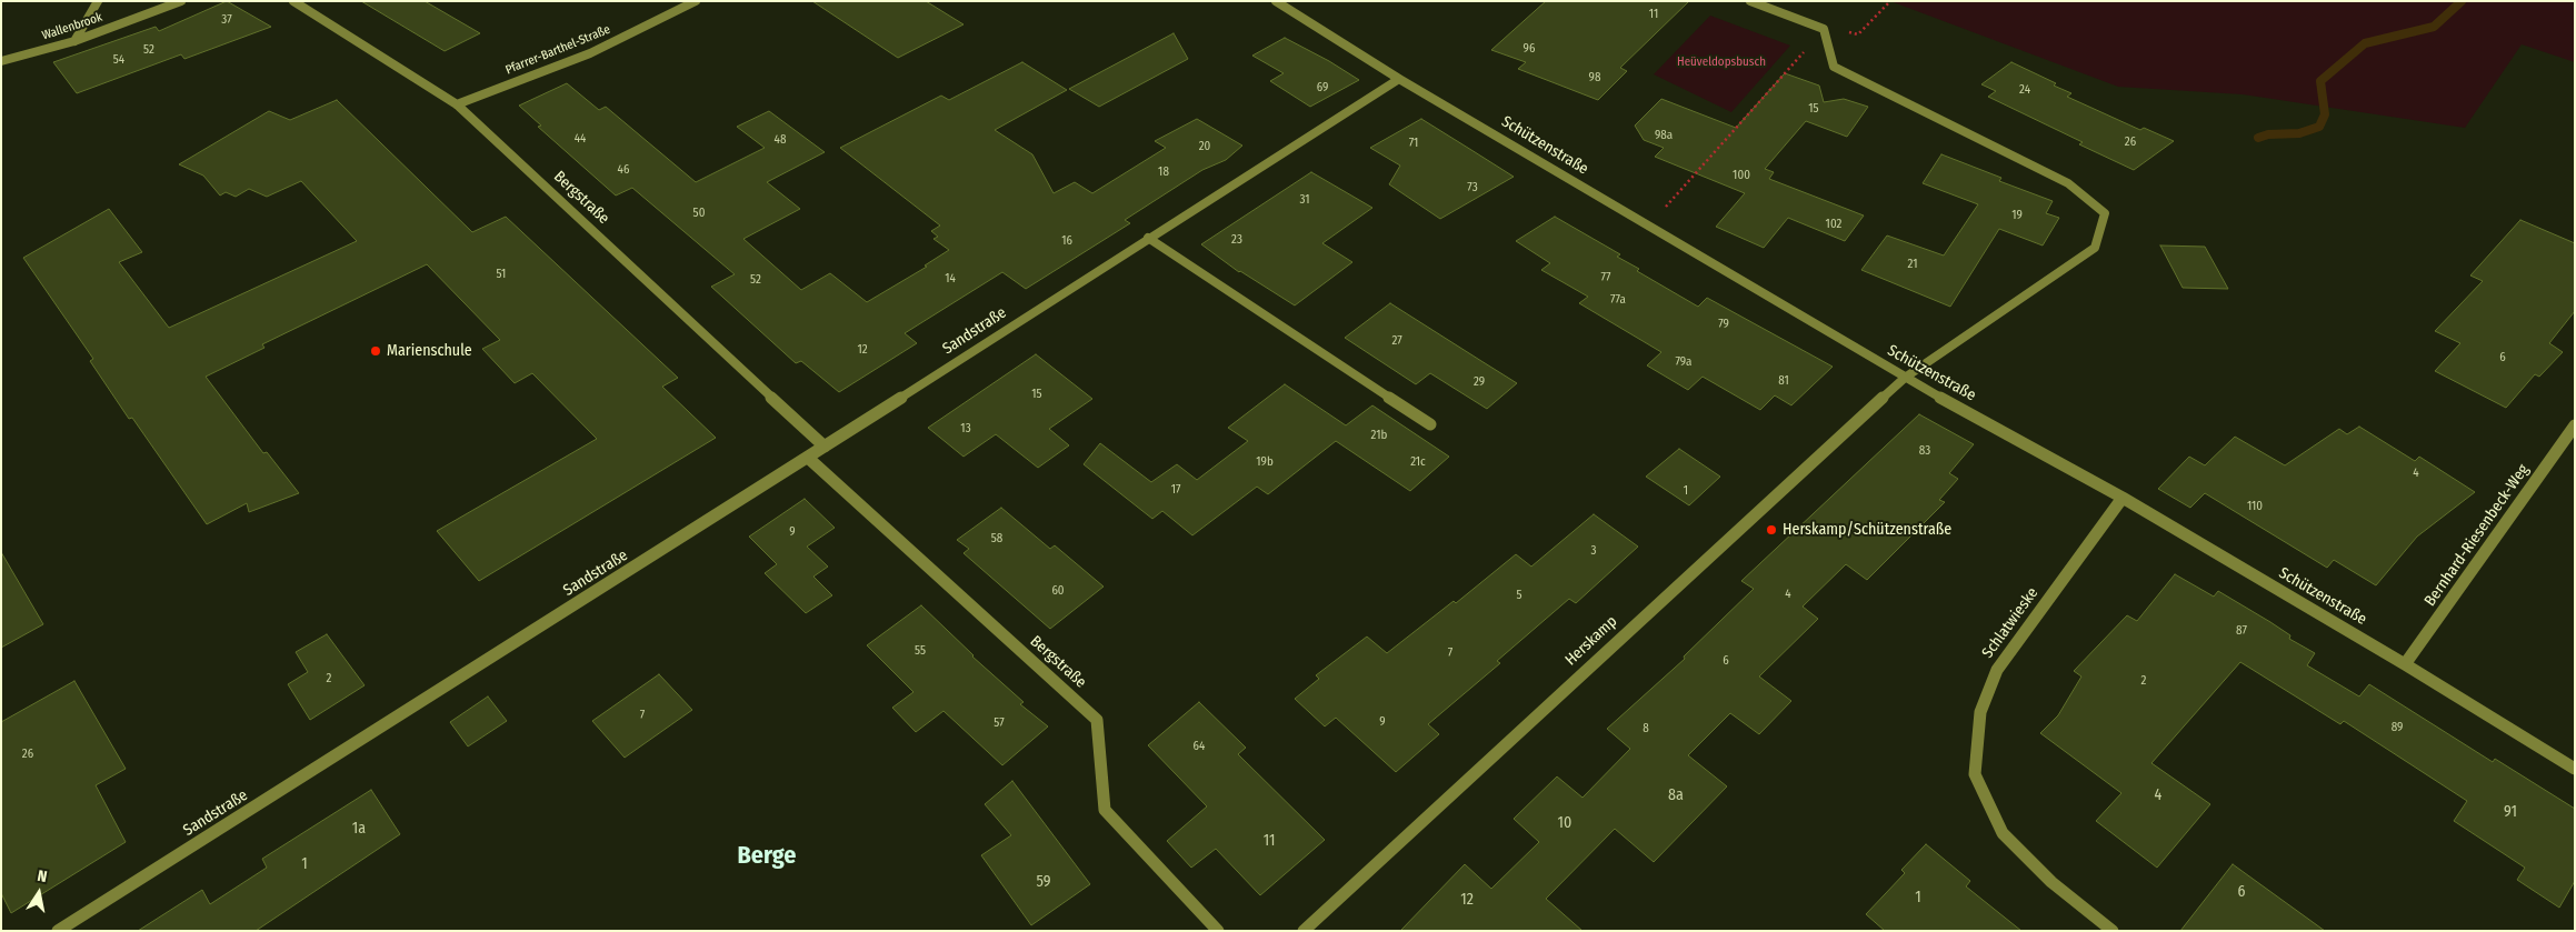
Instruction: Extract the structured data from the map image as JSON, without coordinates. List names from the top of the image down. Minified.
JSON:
{"streets":{"street":["Wallenbrook","Pfarrer-Barthel-Straße","Schützenstraße","Bergstraße","Sandstraße","Bernhard-Riesenbeck-Weg","Schlatwieske","Herskamp"]},"crossings":[["Pfarrer-Barthel-Straße","Bergstraße"],["Schützenstraße","Sandstraße"],["Schützenstraße","Bernhard-Riesenbeck-Weg"],["Schützenstraße","Schlatwieske"],["Schützenstraße","Herskamp"],["Bergstraße","Sandstraße"]],"districts":["Berge"],"parks":["Heüveldopsbusch"],"places":["Marienschule","Herskamp/Schützenstraße"],"house_numbers":["11","37","96","52","54","98","69","24","15","98a","44","48","26","71","20","46","18","100","73","31","50","19","102","23","16","21","51","77","14","52","77a","79","27","12","6","79a","81","29","15","13","21b","83","19b","21c","4","17","1","110","9","58","3","60","4","5","87","55","7","6","2","2","7","9","57","89","8","64","26","8a","4","91","10","1a","11","1","59","6","1","12"],"north":"top"}
